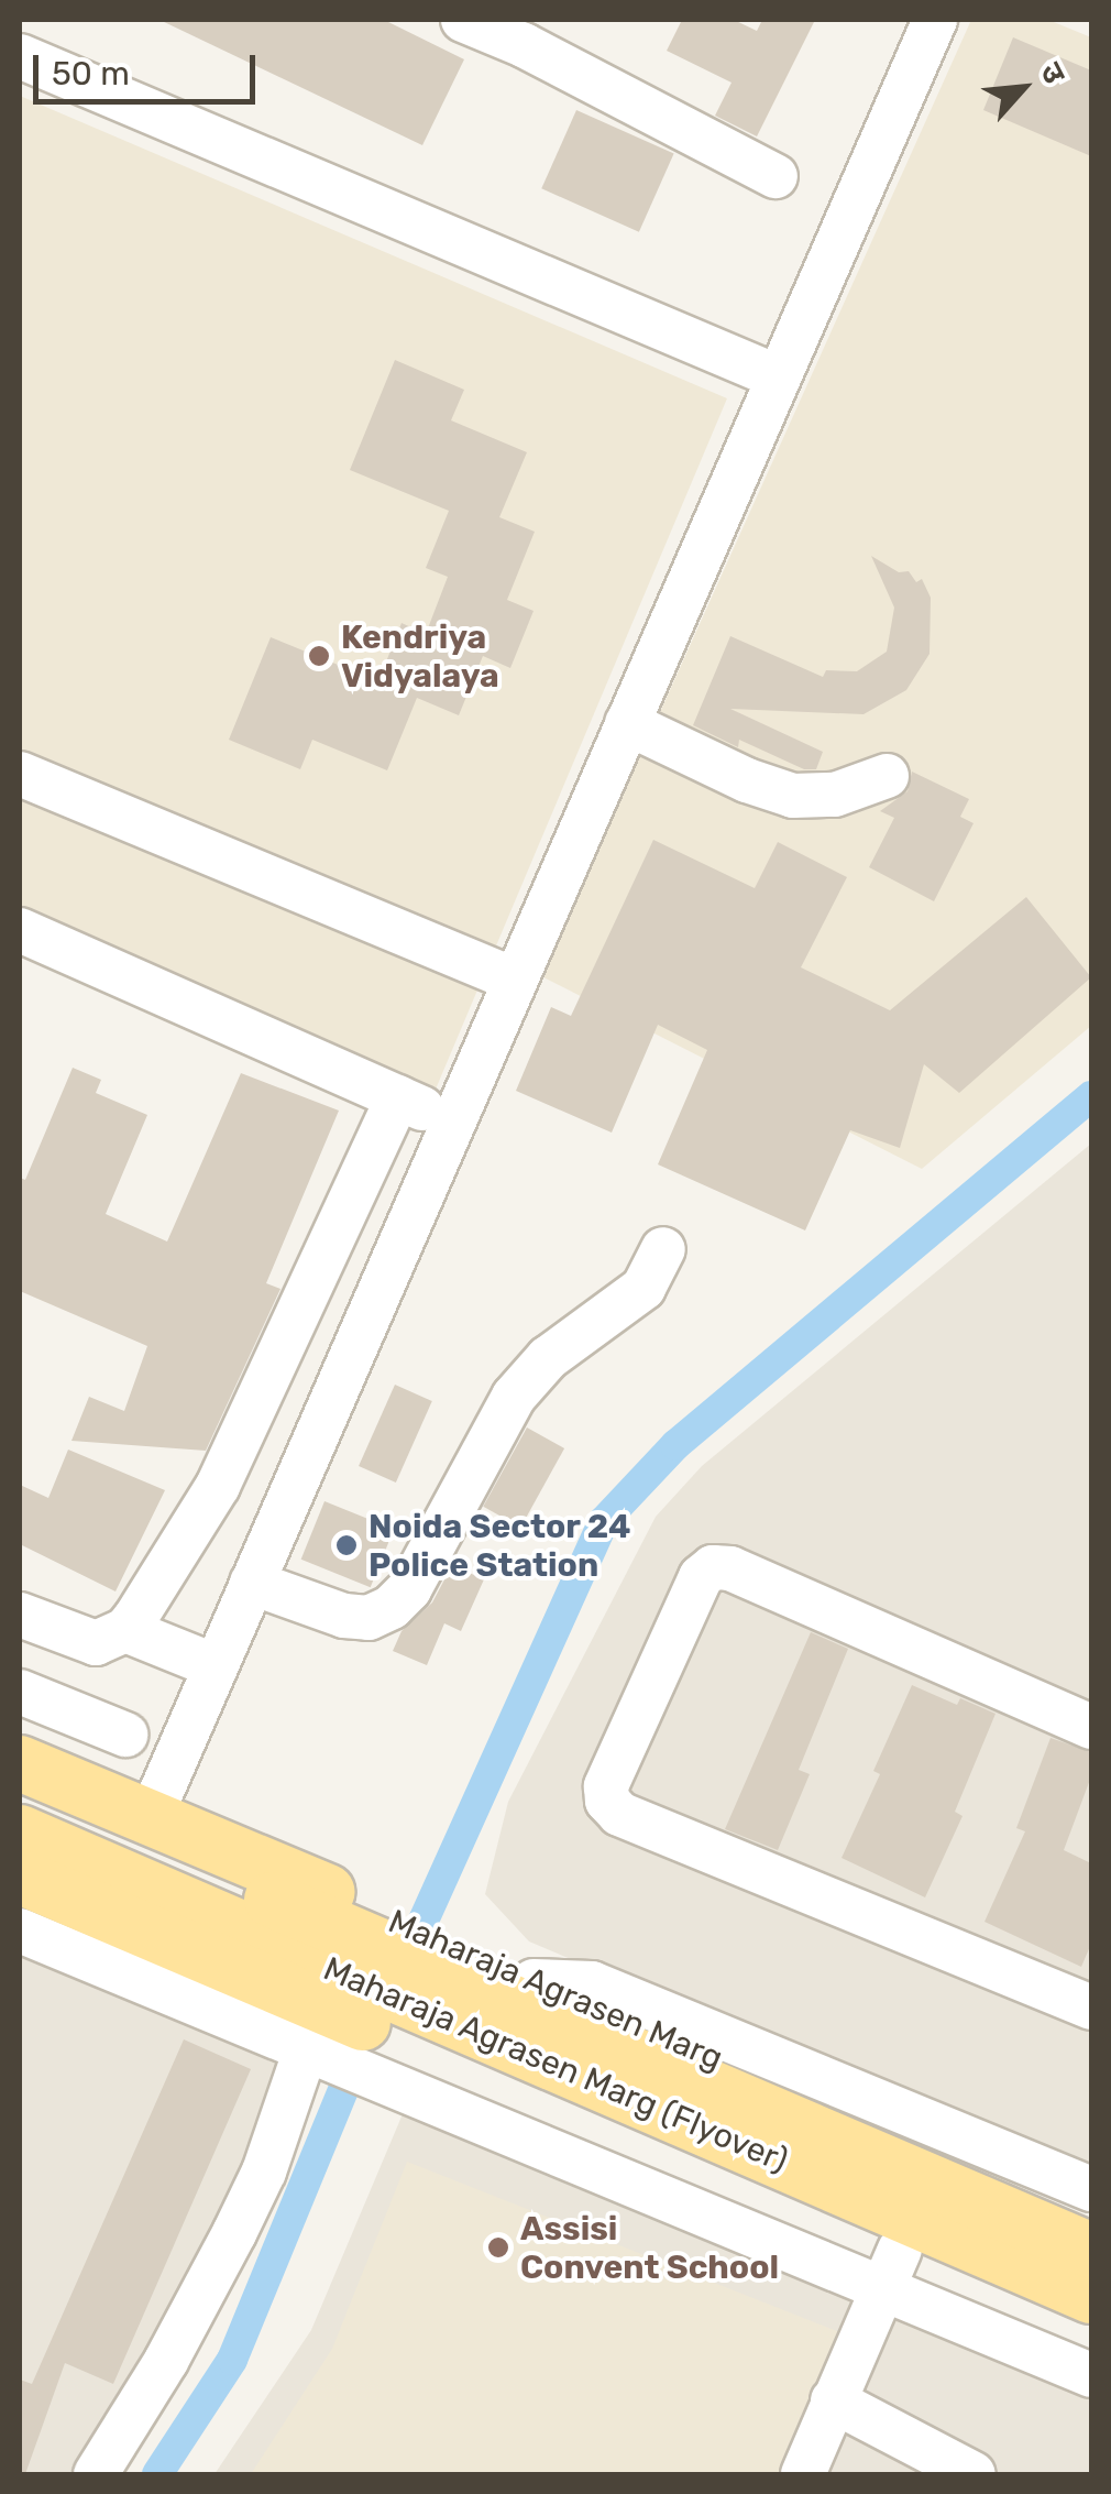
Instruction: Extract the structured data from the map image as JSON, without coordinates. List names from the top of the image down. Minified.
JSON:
{"streets":{"main road":["Maharaja Agrasen Marg","Maharaja Agrasen Marg (Flyover)"]},"crossings":[["Maharaja Agrasen Marg","Maharaja Agrasen Marg (Flyover)"]],"places":["Kendriya Vidyalaya","Noida Sector 24 Police Station","Assisi Convent School"],"scale_bar":"50 m","north":"top right"}
